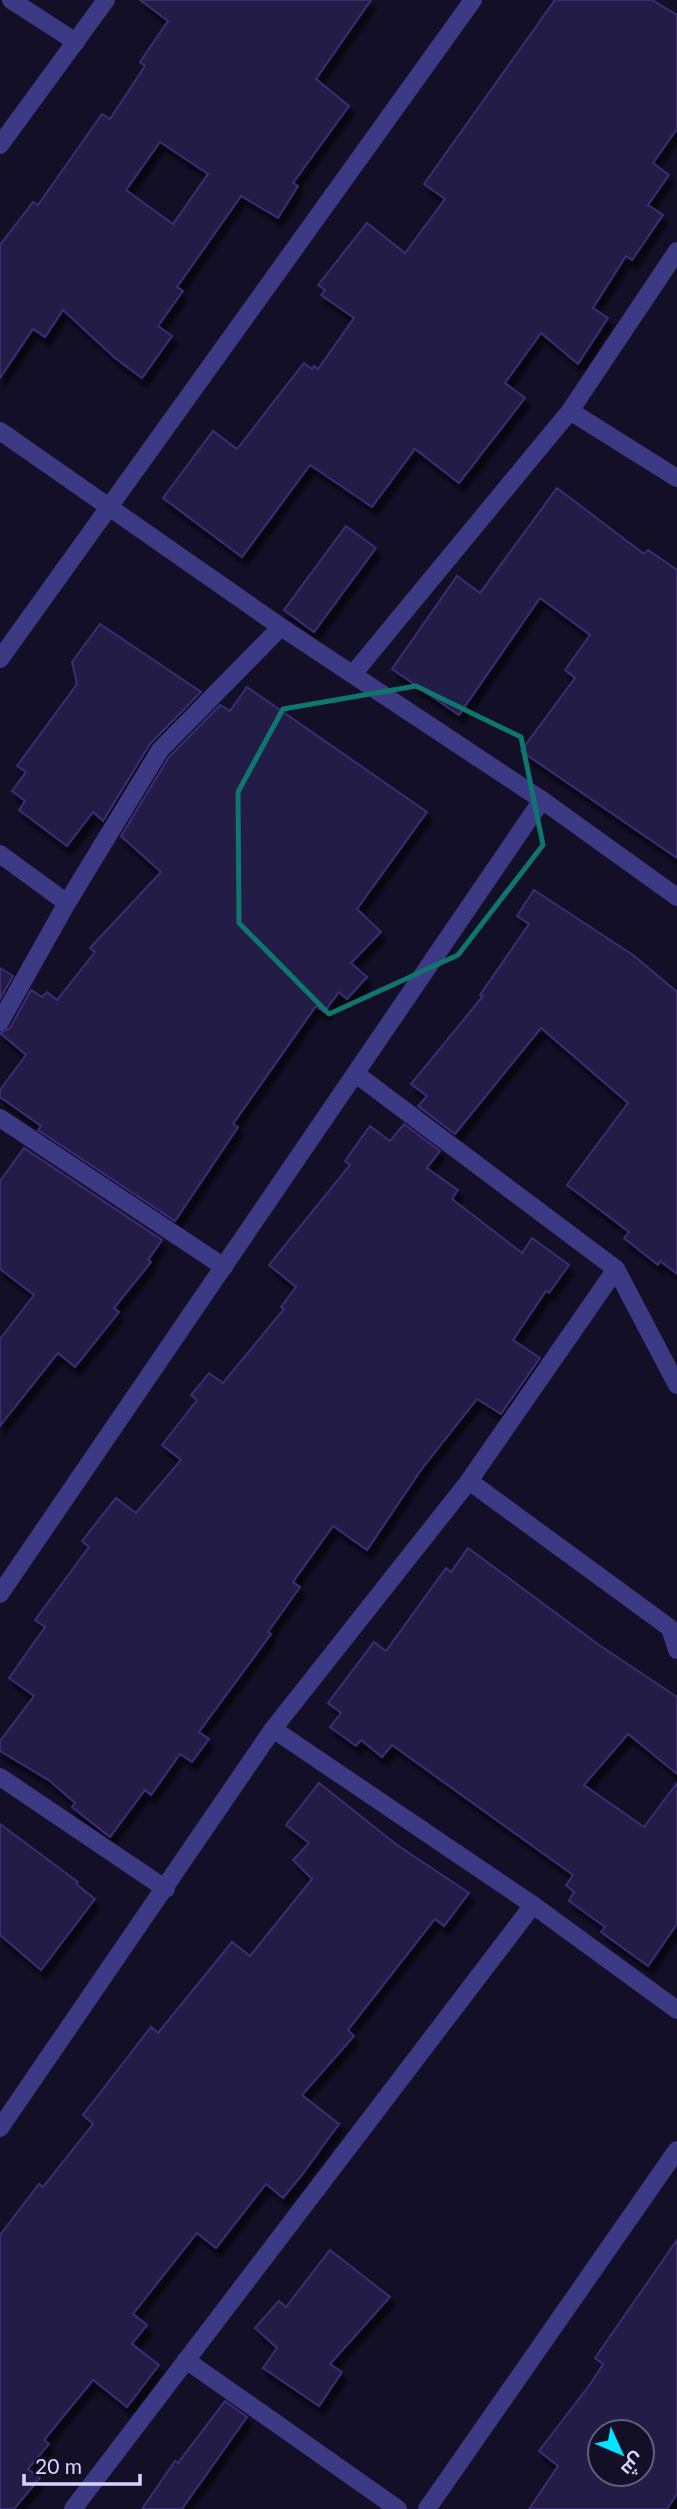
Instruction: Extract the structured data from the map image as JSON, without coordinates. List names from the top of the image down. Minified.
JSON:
{"scale_bar":"20 m","north":"bottom right"}
